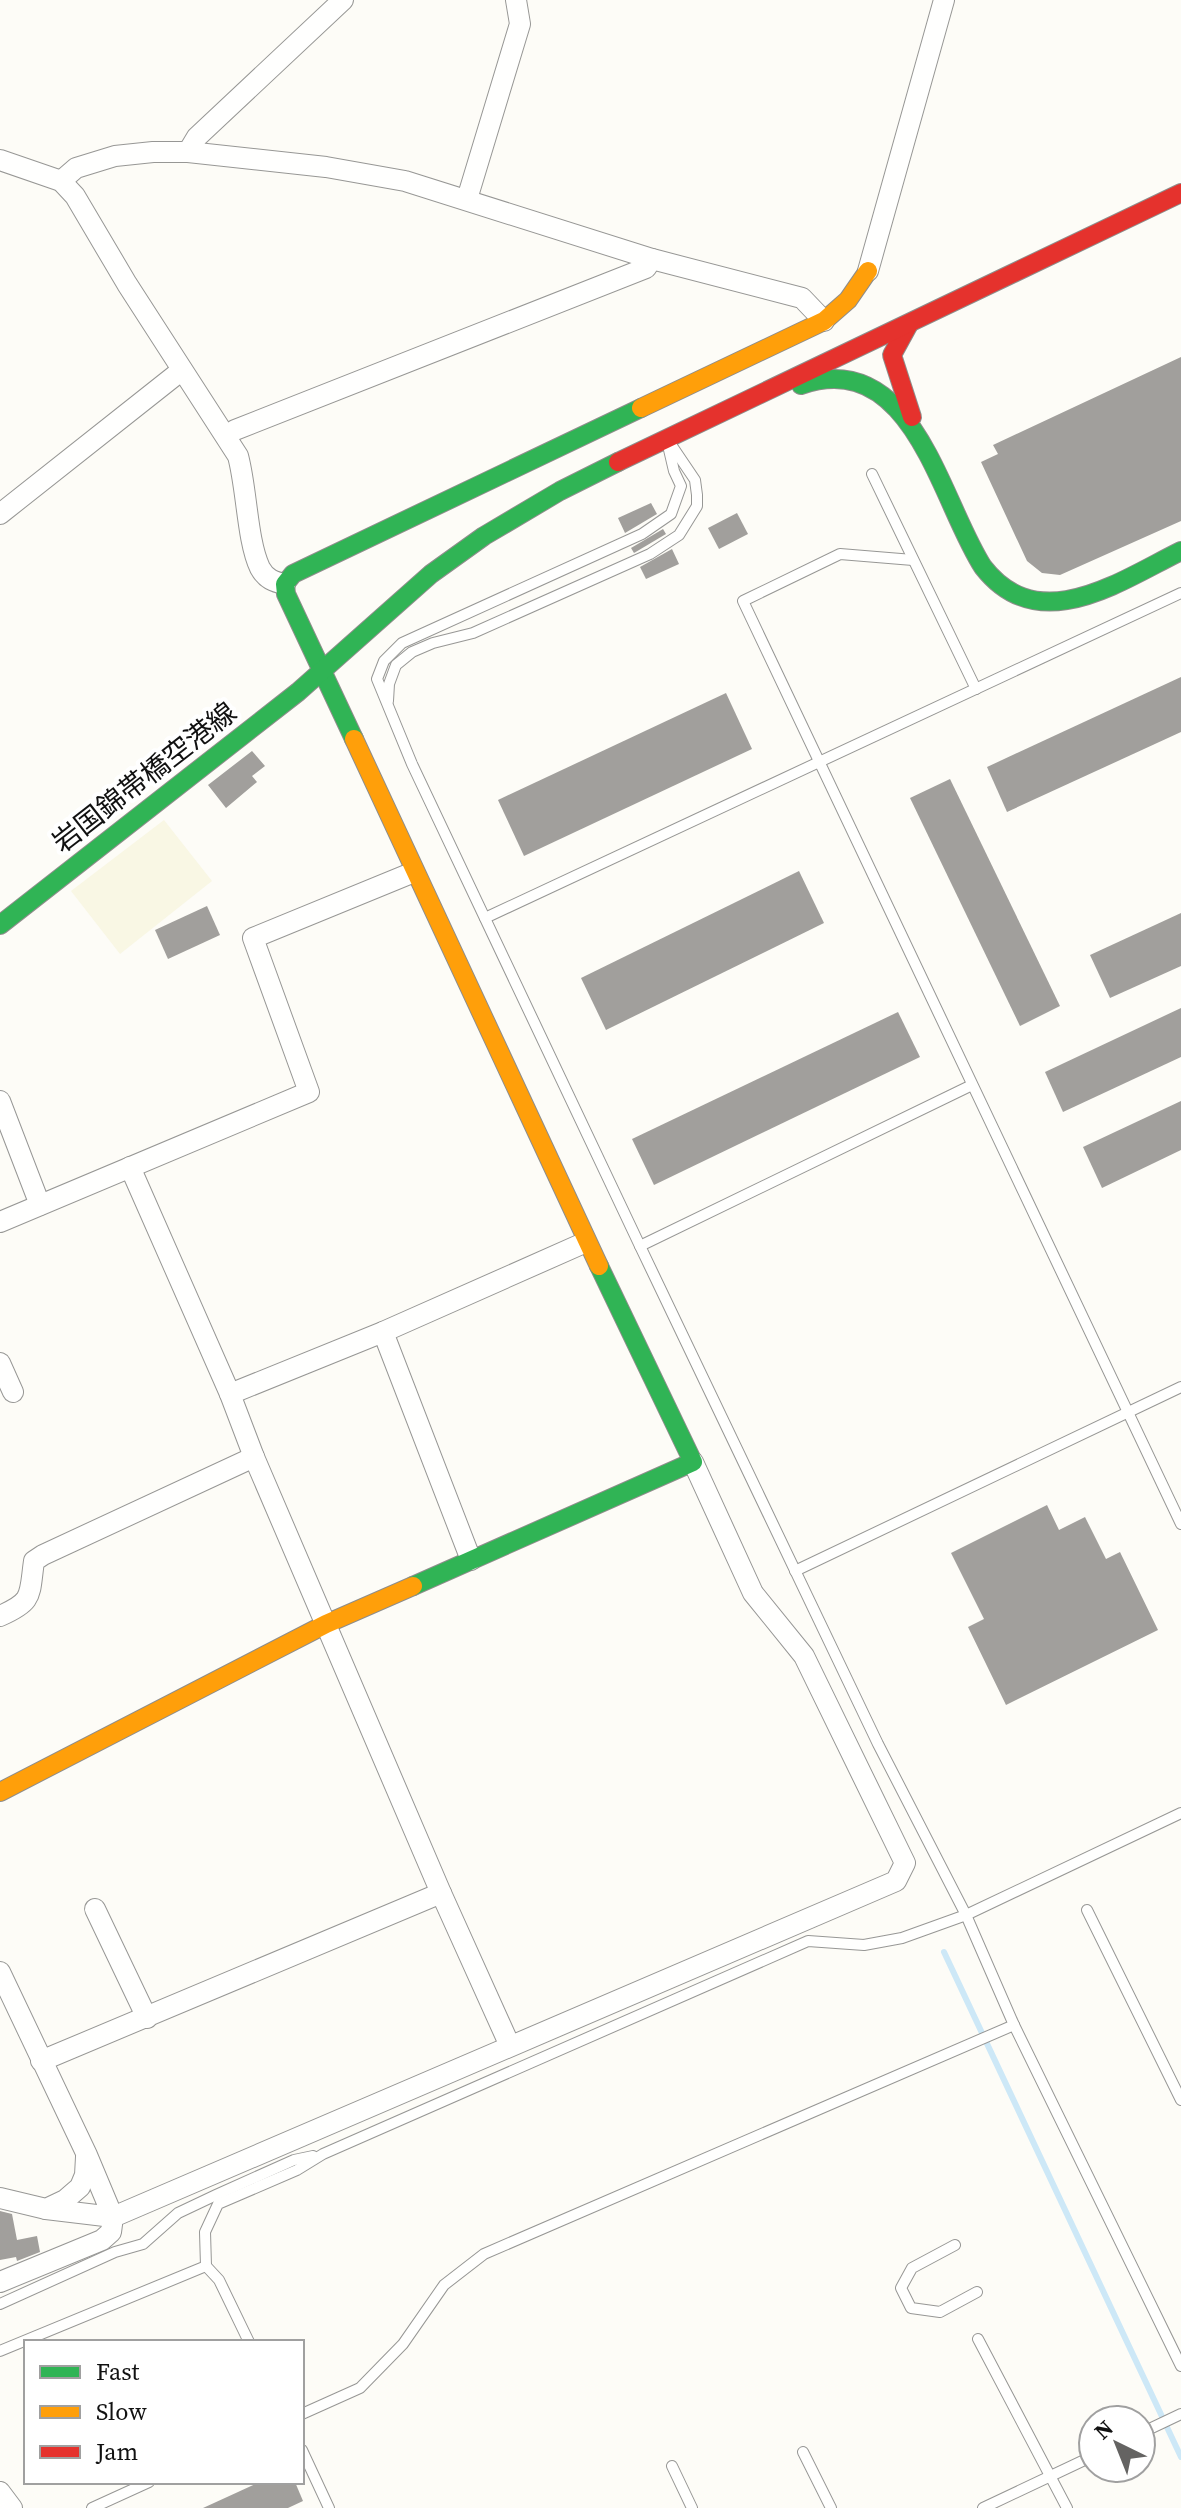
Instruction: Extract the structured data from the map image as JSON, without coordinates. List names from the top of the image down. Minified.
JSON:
{"streets":{"street":["岩国錦帯橋空港線"]},"legend":["Fast","Slow","Jam"],"north":"top left"}
